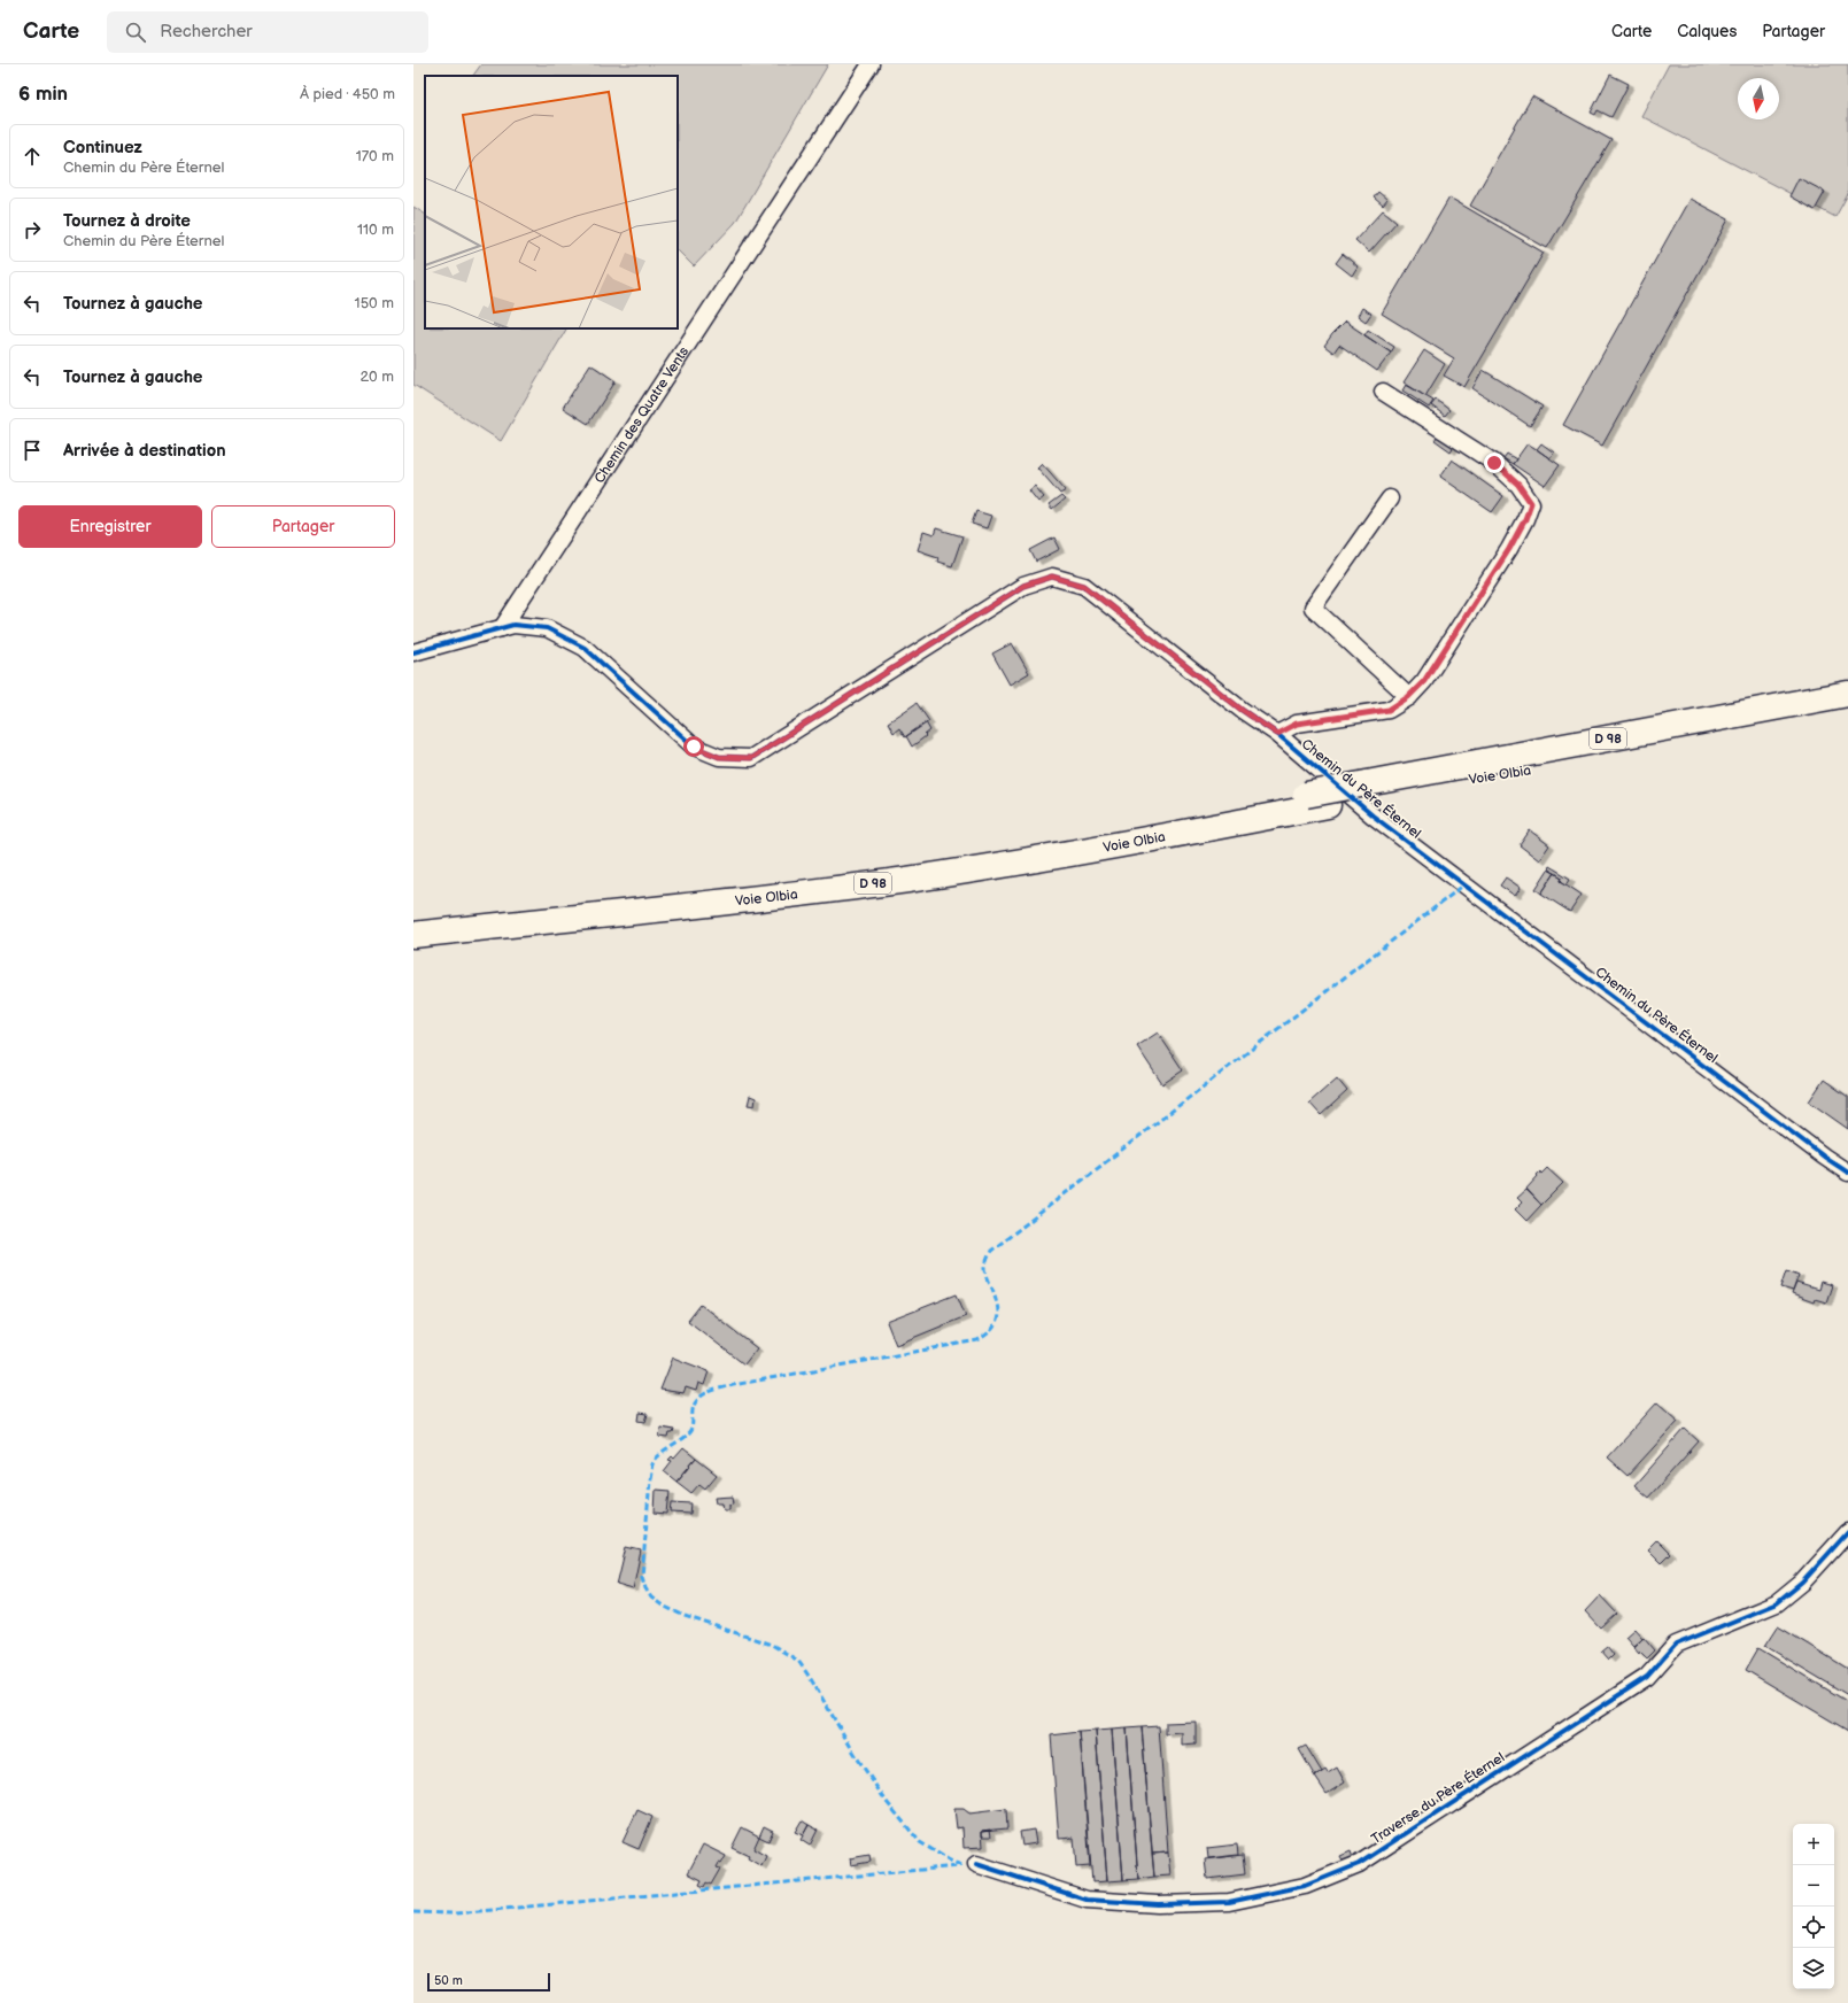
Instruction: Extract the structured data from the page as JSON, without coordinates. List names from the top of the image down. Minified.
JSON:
{"streets":{"highway":["D 98","Voie Olbia"],"street":["Chemin des Quatre Vents","Chemin du Père Éternel","Traverse du Père Éternel"]},"crossings":[["Chemin des Quatre Vents","Chemin du Père Éternel"]],"scale_bar":"50 m","north":"bottom","page":{"header":"Carte","search":"Rechercher","nav":["Carte","Calques","Partager"],"heading":["6 min","À pied · 450 m"],"list":[["Continuez","Chemin du Père Éternel","170 m"],["Tournez à droite","Chemin du Père Éternel","110 m"],["Tournez à gauche","150 m"],["Tournez à gauche","20 m"],"Arrivée à destination"],"buttons":["Enregistrer","Partager"],"map_buttons":["+","−"],"scale":"50 m"}}
